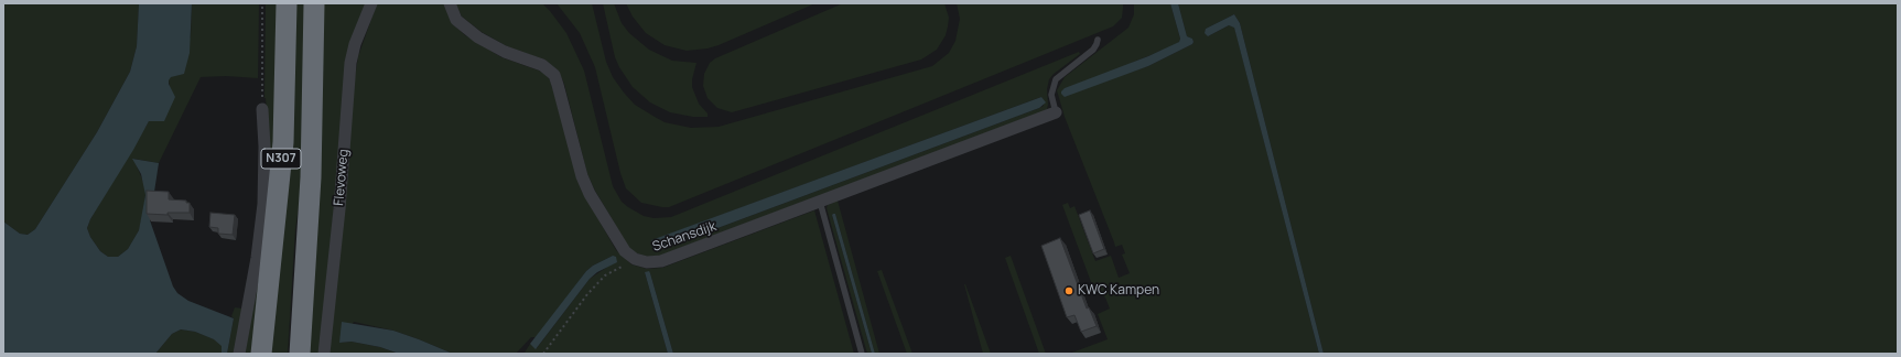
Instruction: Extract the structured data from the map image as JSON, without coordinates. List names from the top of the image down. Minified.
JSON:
{"streets":{"highway":["N307"],"street":["Flevoweg","Schansdijk"]},"places":["KWC Kampen"]}
